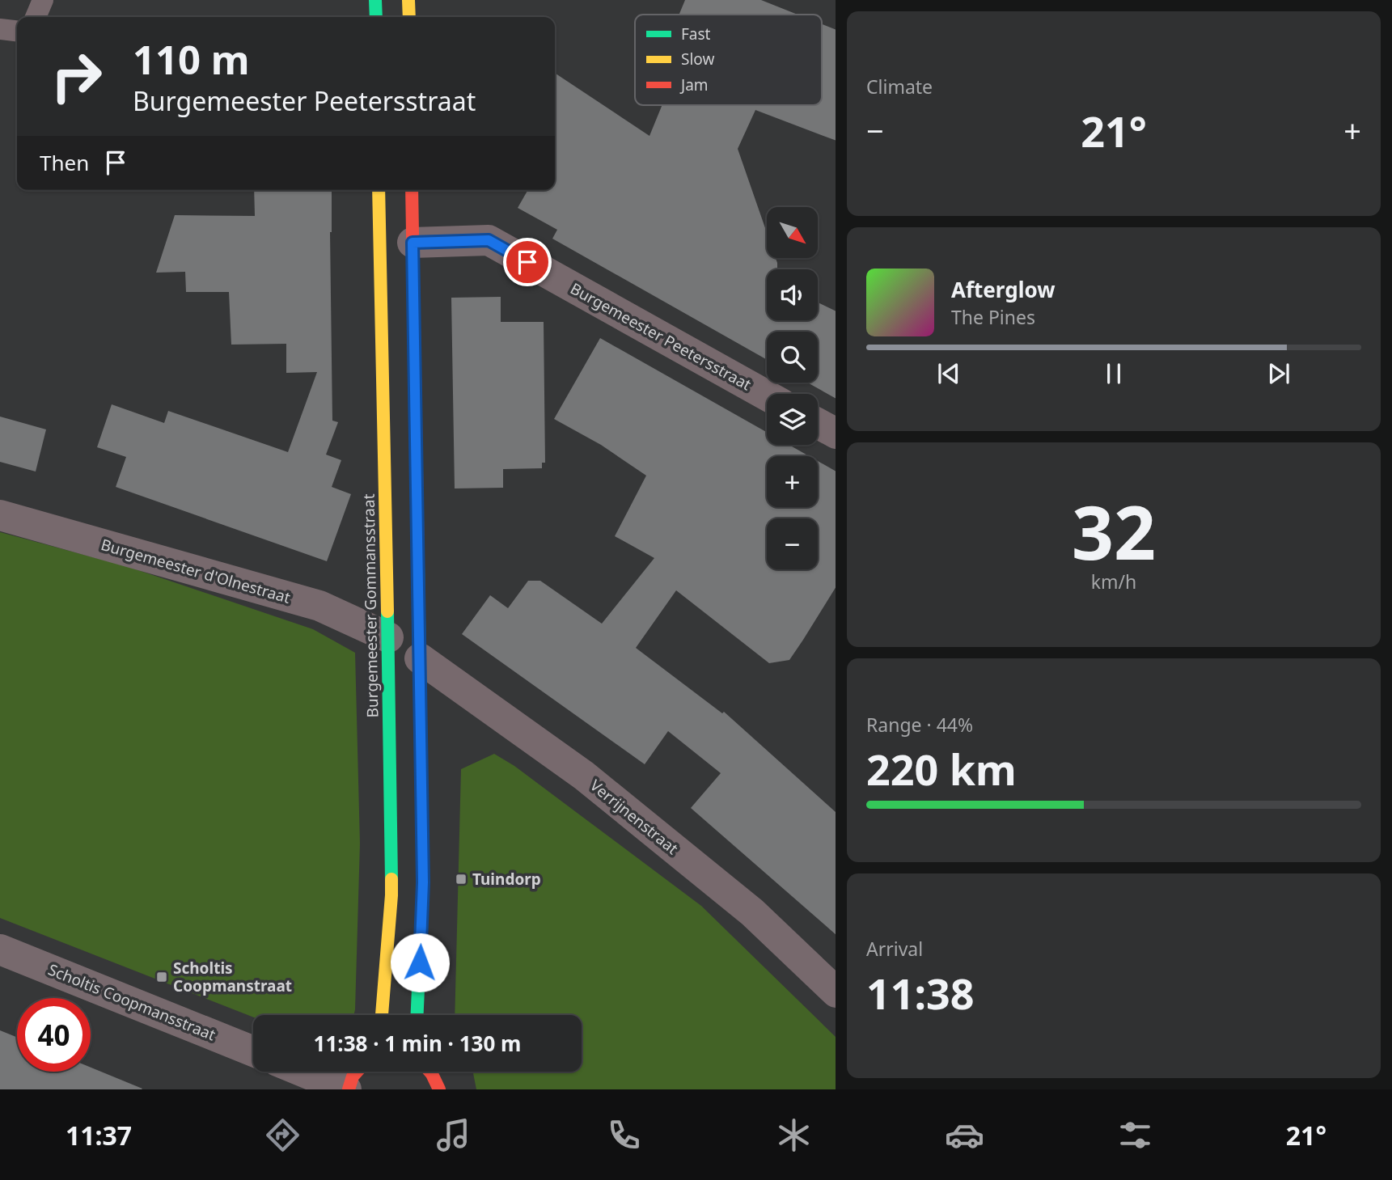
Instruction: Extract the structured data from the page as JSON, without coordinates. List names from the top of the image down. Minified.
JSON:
{"streets":{"street":["Burgemeester Peetersstraat","Burgemeester d'Olnestraat","Burgemeester Gommansstraat","Verrijnenstraat","Scholtis Coopmansstraat"]},"crossings":[["Burgemeester d'Olnestraat","Burgemeester Gommansstraat"]],"places":{"transit":["Tuindorp","Scholtis Coopmanstraat"]},"legend":["Fast","Slow","Jam"],"north":"bottom right","page":{"tile":["Climate",["32","km/h"],["Range · 44%","220 km"],["Arrival","11:38"]],"turn":["110 m","Burgemeester Peetersstraat"],"heat":["−","21°","+"],"then":"Then","map_buttons":["+","−"],"song":["Afterglow","The Pines"],"limit":"40","trip":"11:38 · 1 min · 130 m","tabs":["11:37","21°"]}}
